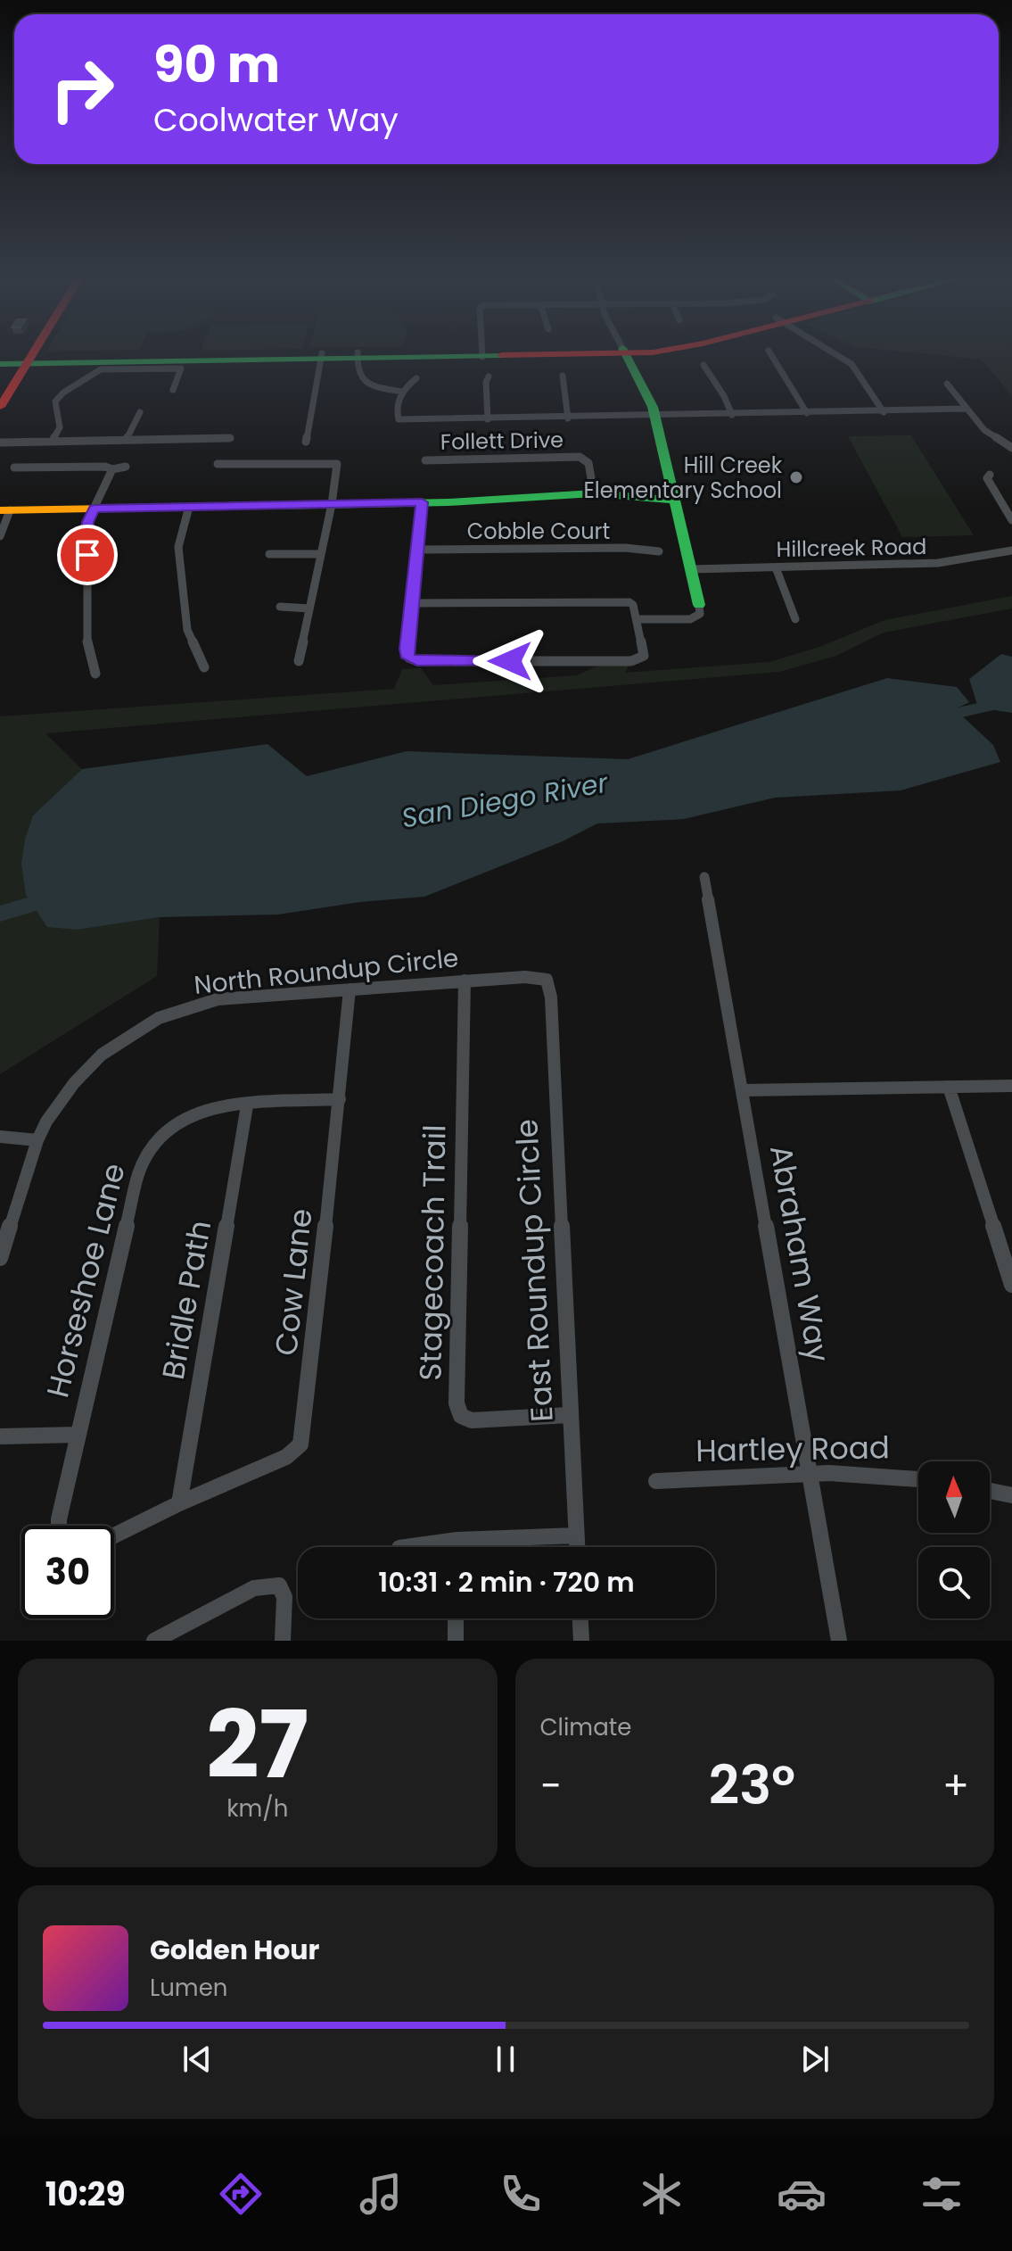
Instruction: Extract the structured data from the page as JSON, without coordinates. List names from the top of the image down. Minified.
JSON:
{"streets":{"street":["Follett Drive","Cobble Court","Hillcreek Road","North Roundup Circle","Stagecoach Trail","Abraham Way","East Roundup Circle","Horseshoe Lane","Cow Lane","Bridle Path","Hartley Road"]},"crossings":[["North Roundup Circle","Stagecoach Trail"],["North Roundup Circle","East Roundup Circle"],["North Roundup Circle","Cow Lane"],["Stagecoach Trail","East Roundup Circle"],["Abraham Way","Hartley Road"],["Horseshoe Lane","Cow Lane"],["Horseshoe Lane","Bridle Path"],["Cow Lane","Bridle Path"]],"water":["San Diego River"],"places":["Hill Creek Elementary School"],"north":"top","page":{"turn":["90 m","Coolwater Way"],"limit":"30","trip":"10:31 · 2 min · 720 m","tile":[["27","km/h"],"Climate"],"heat":["−","23°","+"],"song":["Golden Hour","Lumen"],"tabs":"10:29"}}
